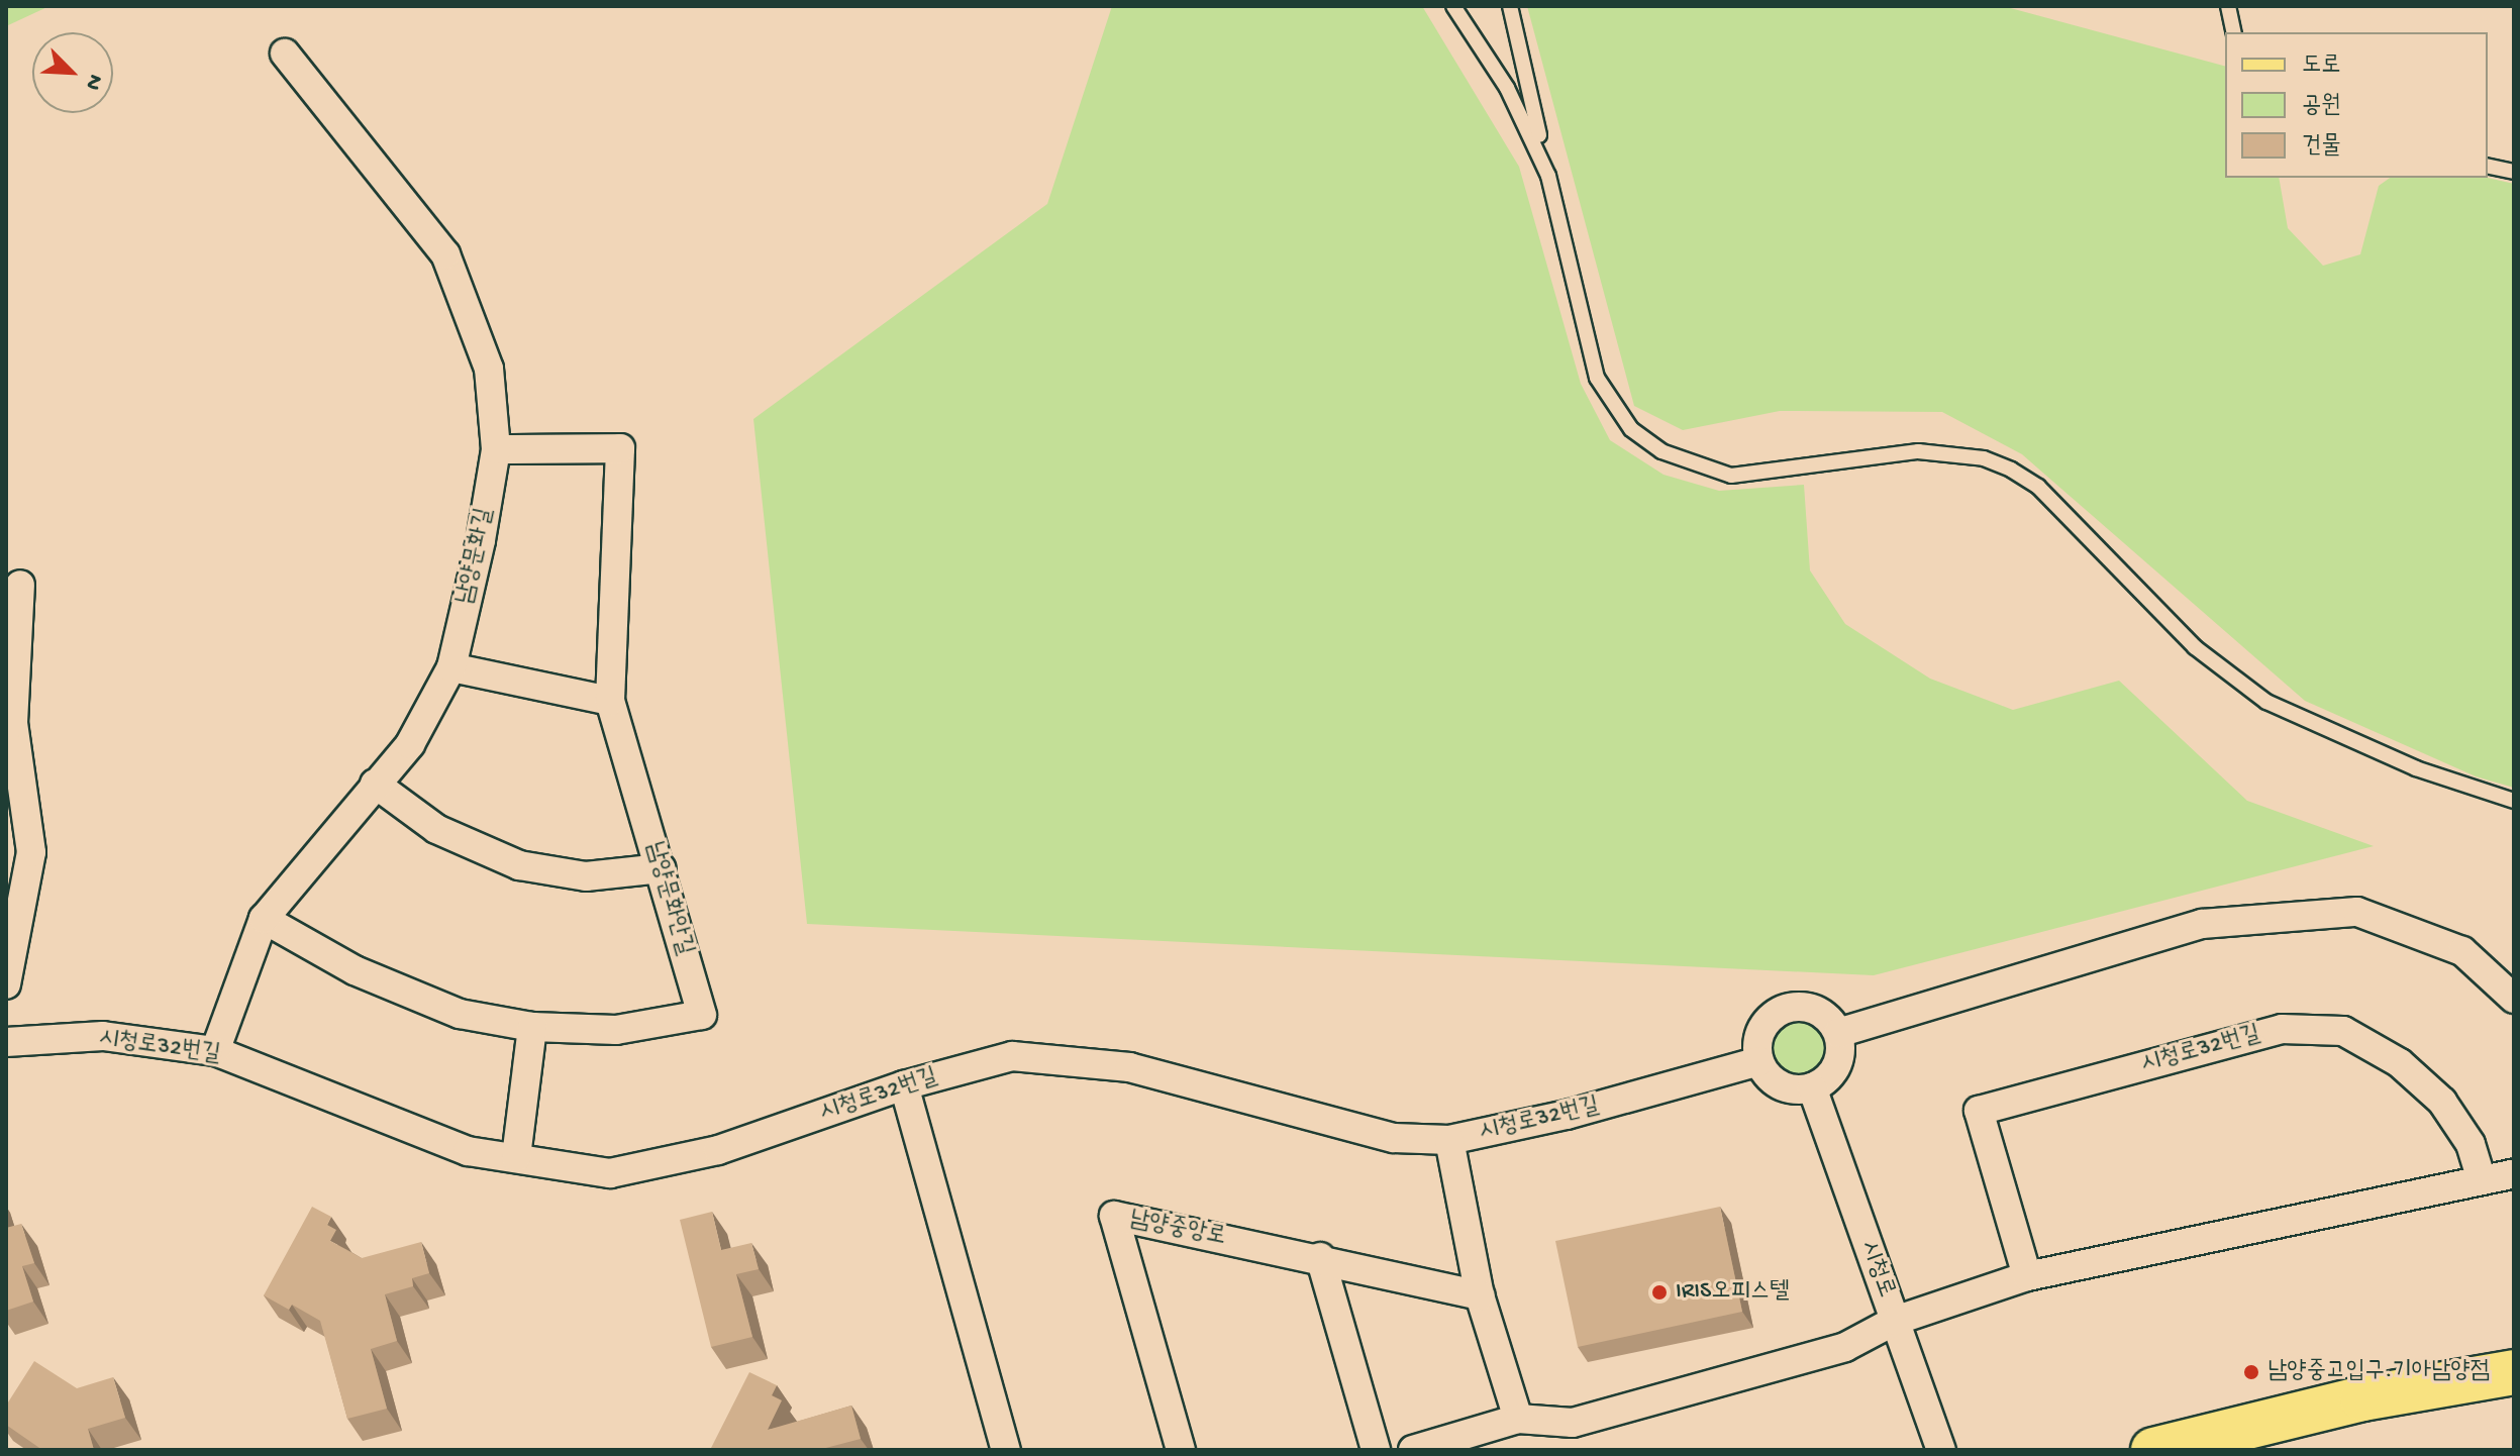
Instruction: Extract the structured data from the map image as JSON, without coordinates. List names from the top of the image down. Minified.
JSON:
{"streets":{"street":["남양문화길","남양문화안길","시청로32번길","남양중앙로","시청로"]},"crossings":[["남양문화길","남양문화안길"],["남양문화길","시청로32번길"],["시청로32번길","시청로"]],"places":["IRIS오피스텔","남양중고입구.기아남양점"],"legend":["도로","공원","건물"],"north":"bottom right"}
